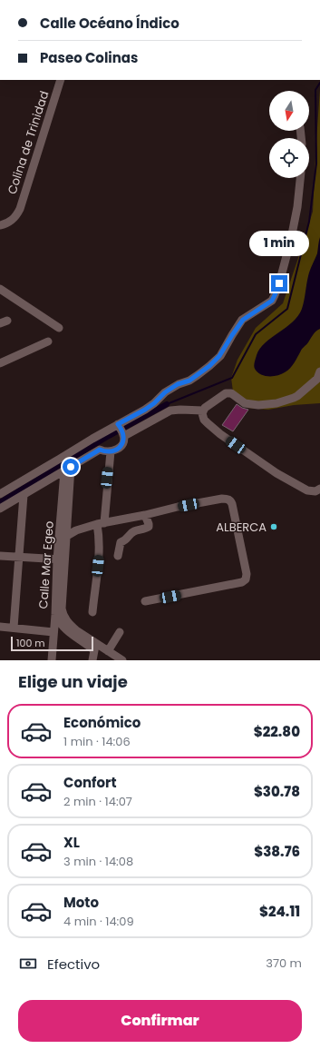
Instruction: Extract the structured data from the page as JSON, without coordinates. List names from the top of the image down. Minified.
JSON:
{"streets":{"street":["Colina de Trinidad","Calle Mar Egeo"]},"places":["ALBERCA"],"scale_bar":"100 m","north":"bottom","page":{"banner":["Calle Océano Índico","Paseo Colinas"],"bubble":"1 min","scale":"100 m","heading":"Elige un viaje","list":[{"name":"Económico","note":"1 min · 14:06","value":"$22.80"},{"name":"Confort","note":"2 min · 14:07","value":"$30.78"},{"name":"XL","note":"3 min · 14:08","value":"$38.76"},{"name":"Moto","note":"4 min · 14:09","value":"$24.11"}],"pay":["Efectivo","370 m"],"buttons":"Confirmar"}}
